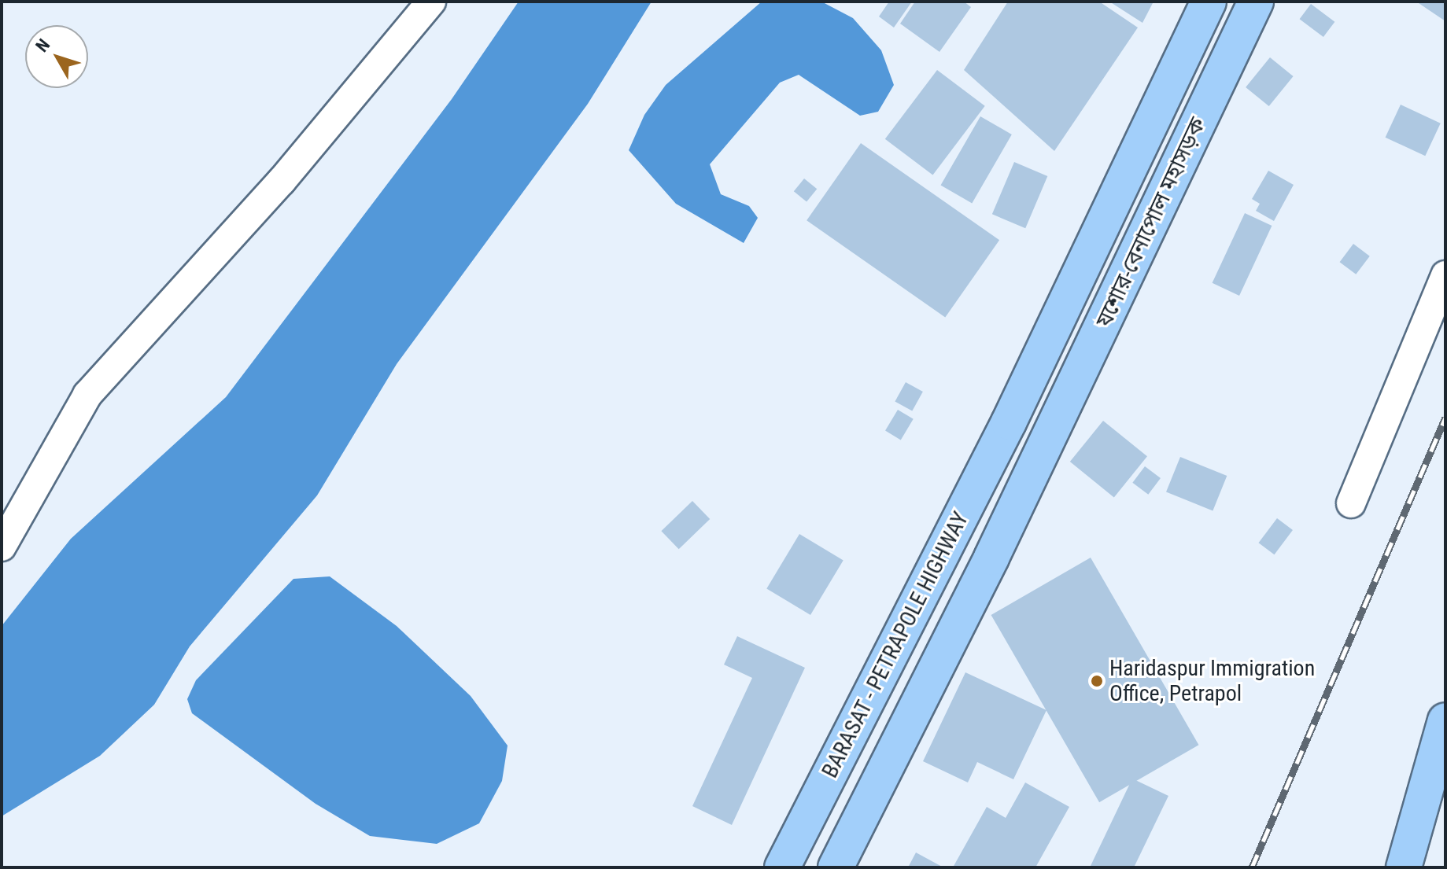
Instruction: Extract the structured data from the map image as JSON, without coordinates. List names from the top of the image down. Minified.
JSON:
{"streets":{"highway":["যশোর-বেনাপোল মহাসড়ক","BARASAT - PETRAPOLE HIGHWAY"]},"crossings":[["যশোর-বেনাপোল মহাসড়ক","BARASAT - PETRAPOLE HIGHWAY"]],"places":["Haridaspur Immigration Office, Petrapol"],"north":"top left"}
